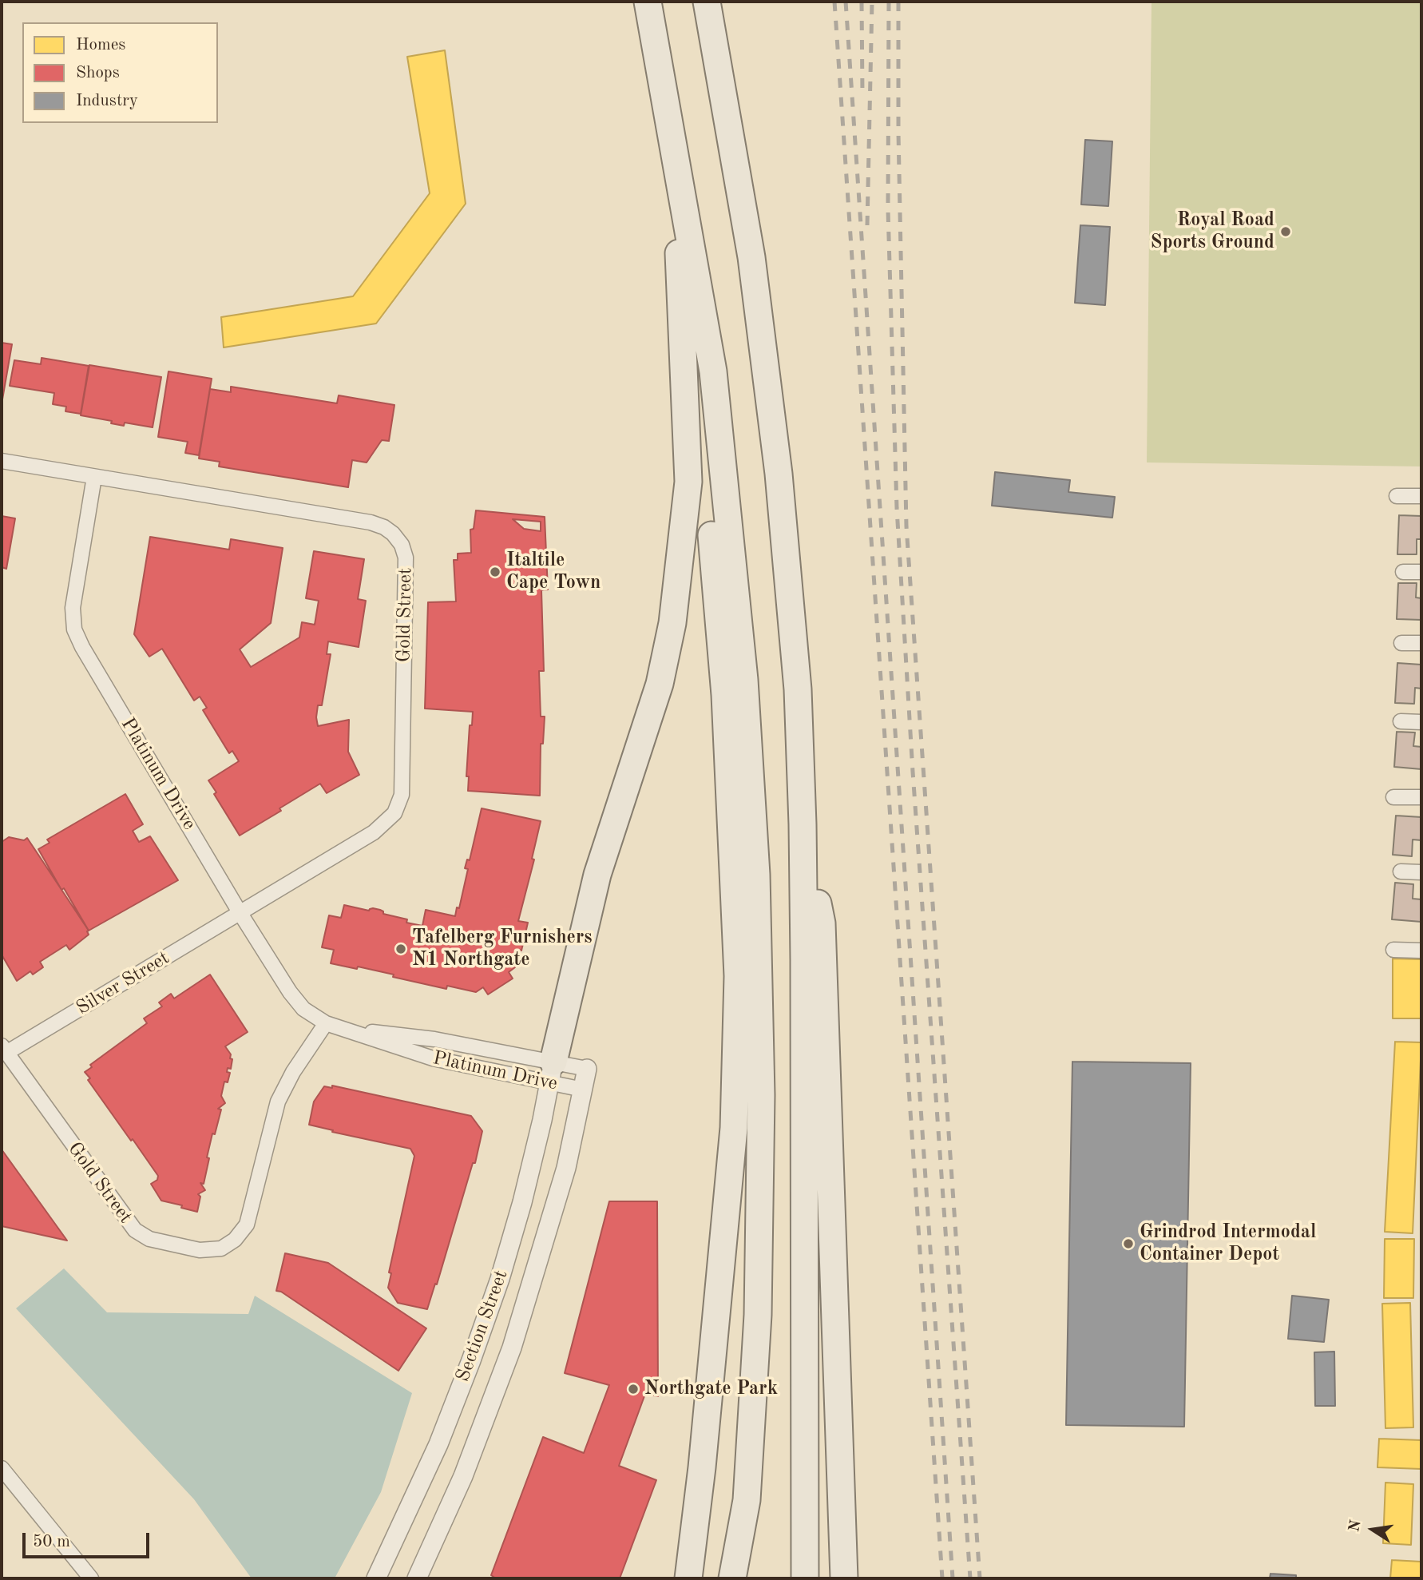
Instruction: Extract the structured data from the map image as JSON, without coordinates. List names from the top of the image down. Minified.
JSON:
{"streets":{"street":["Gold Street","Platinum Drive","Silver Street","Section Street"]},"crossings":[["Gold Street","Platinum Drive"],["Gold Street","Silver Street"],["Platinum Drive","Silver Street"],["Platinum Drive","Section Street"]],"places":["Royal Road Sports Ground","Italtile Cape Town","Tafelberg Furnishers N1 Northgate","Grindrod Intermodal Container Depot","Northgate Park"],"legend":["Homes","Shops","Industry"],"scale_bar":"50 m","north":"left"}
